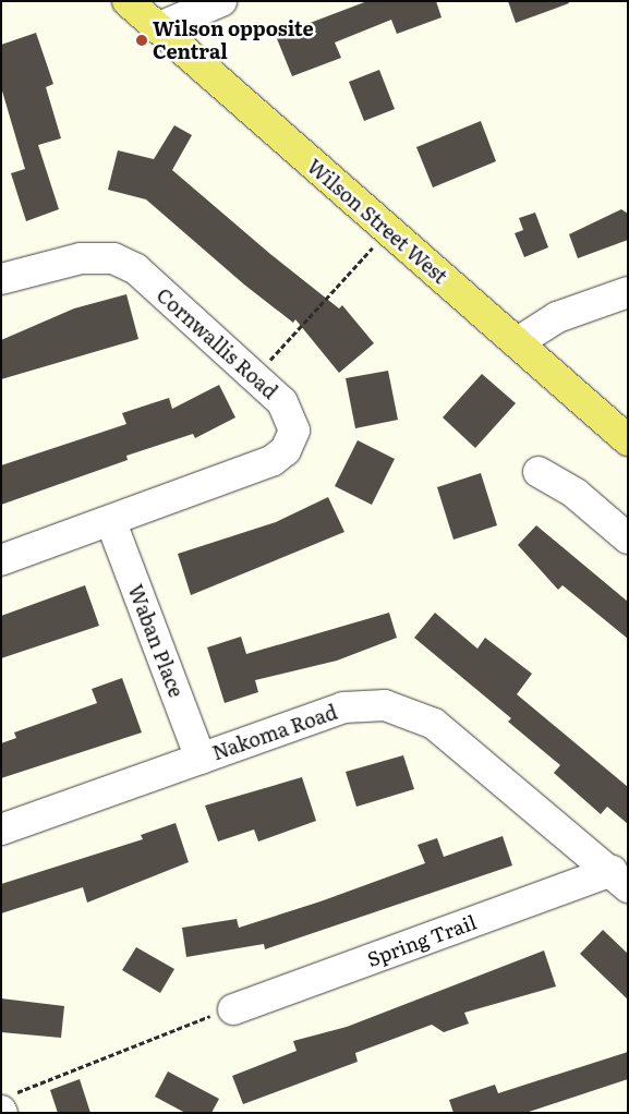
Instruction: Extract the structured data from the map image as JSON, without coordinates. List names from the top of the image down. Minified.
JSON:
{"streets":{"main road":["Wilson Street West"],"street":["Cornwallis Road","Waban Place","Nakoma Road","Spring Trail"]},"crossings":[["Cornwallis Road","Waban Place"],["Waban Place","Nakoma Road"],["Nakoma Road","Spring Trail"]],"places":["Wilson opposite Central"]}
